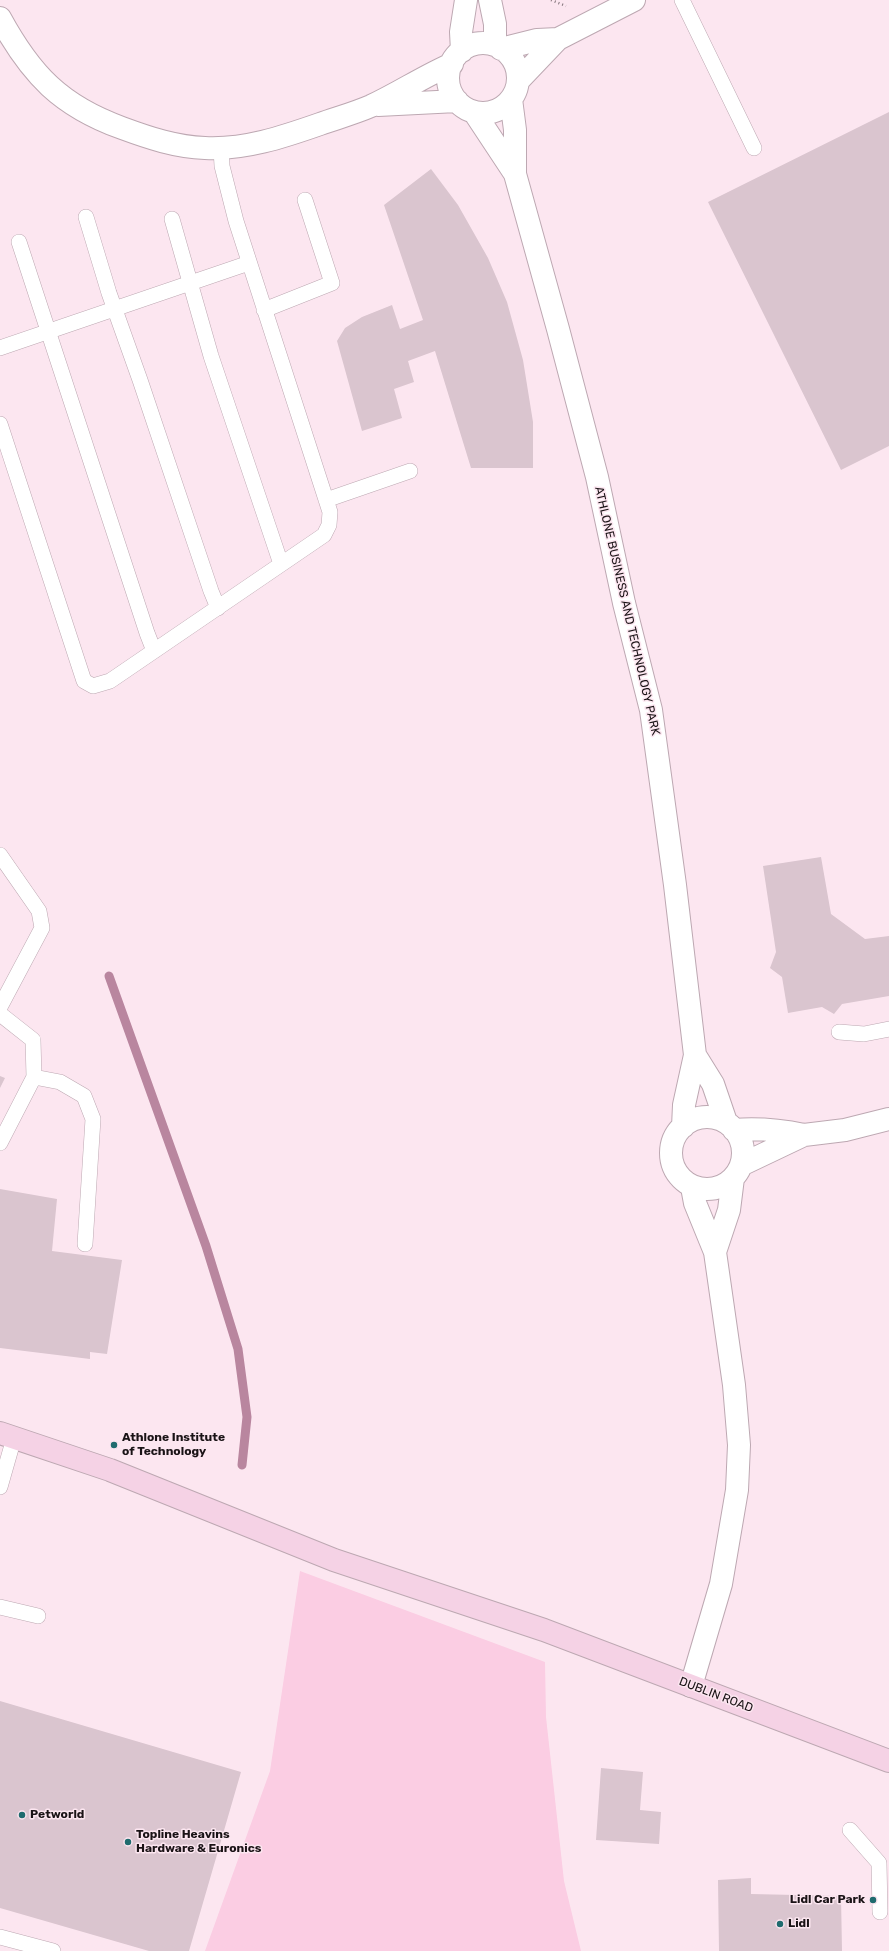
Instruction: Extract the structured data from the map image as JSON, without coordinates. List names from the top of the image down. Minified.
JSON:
{"streets":{"main road":["DUBLIN ROAD"],"street":["ATHLONE BUSINESS AND TECHNOLOGY PARK"]},"crossings":[["ATHLONE BUSINESS AND TECHNOLOGY PARK","DUBLIN ROAD"]],"places":["Athlone Institute of Technology","Petworld","Topline Heavins Hardware & Euronics","Lidl Car Park","Lidl"]}
